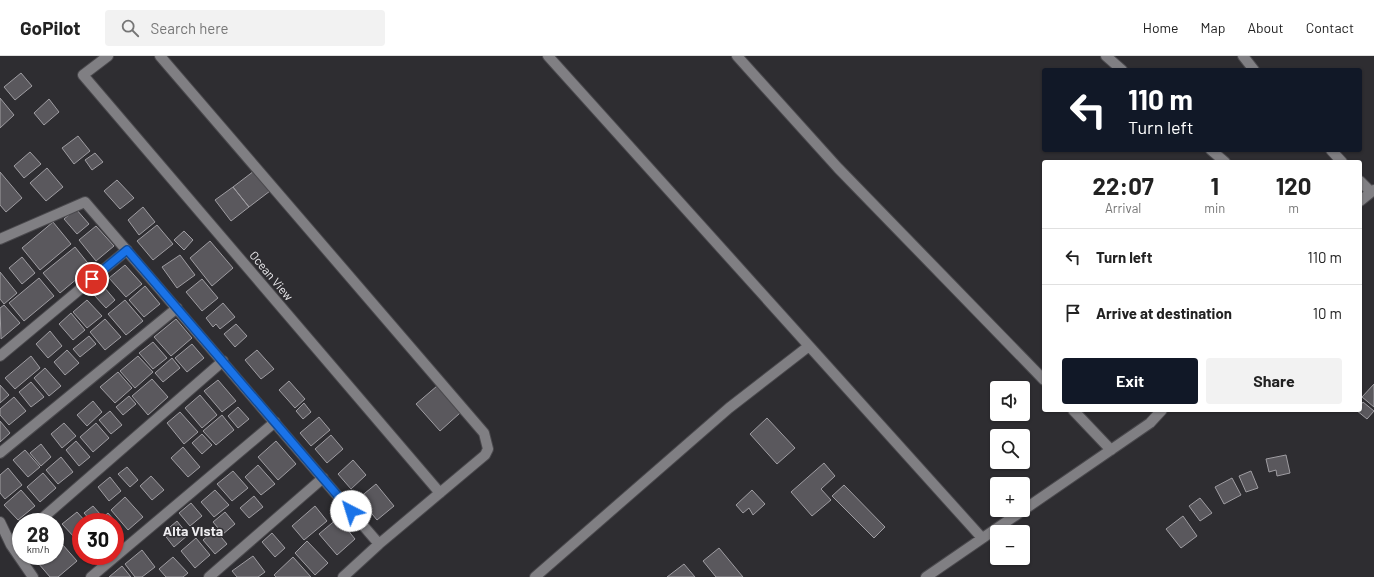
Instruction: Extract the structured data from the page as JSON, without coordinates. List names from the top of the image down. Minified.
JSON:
{"streets":{"street":["Ocean View"]},"districts":["Alta Vista"],"page":{"header":"GoPilot","search":"Search here","nav":["Home","Map","About","Contact"],"turn":["110 m","Turn left"],"eta":["22:07","Arrival","1","min","120","m"],"list":[{"name":"Turn left","value":"110 m"},{"name":"Arrive at destination","value":"10 m"}],"buttons":["Exit","Share"],"map_buttons":["+","−"],"speed":"28 km/h","limit":"30"}}
